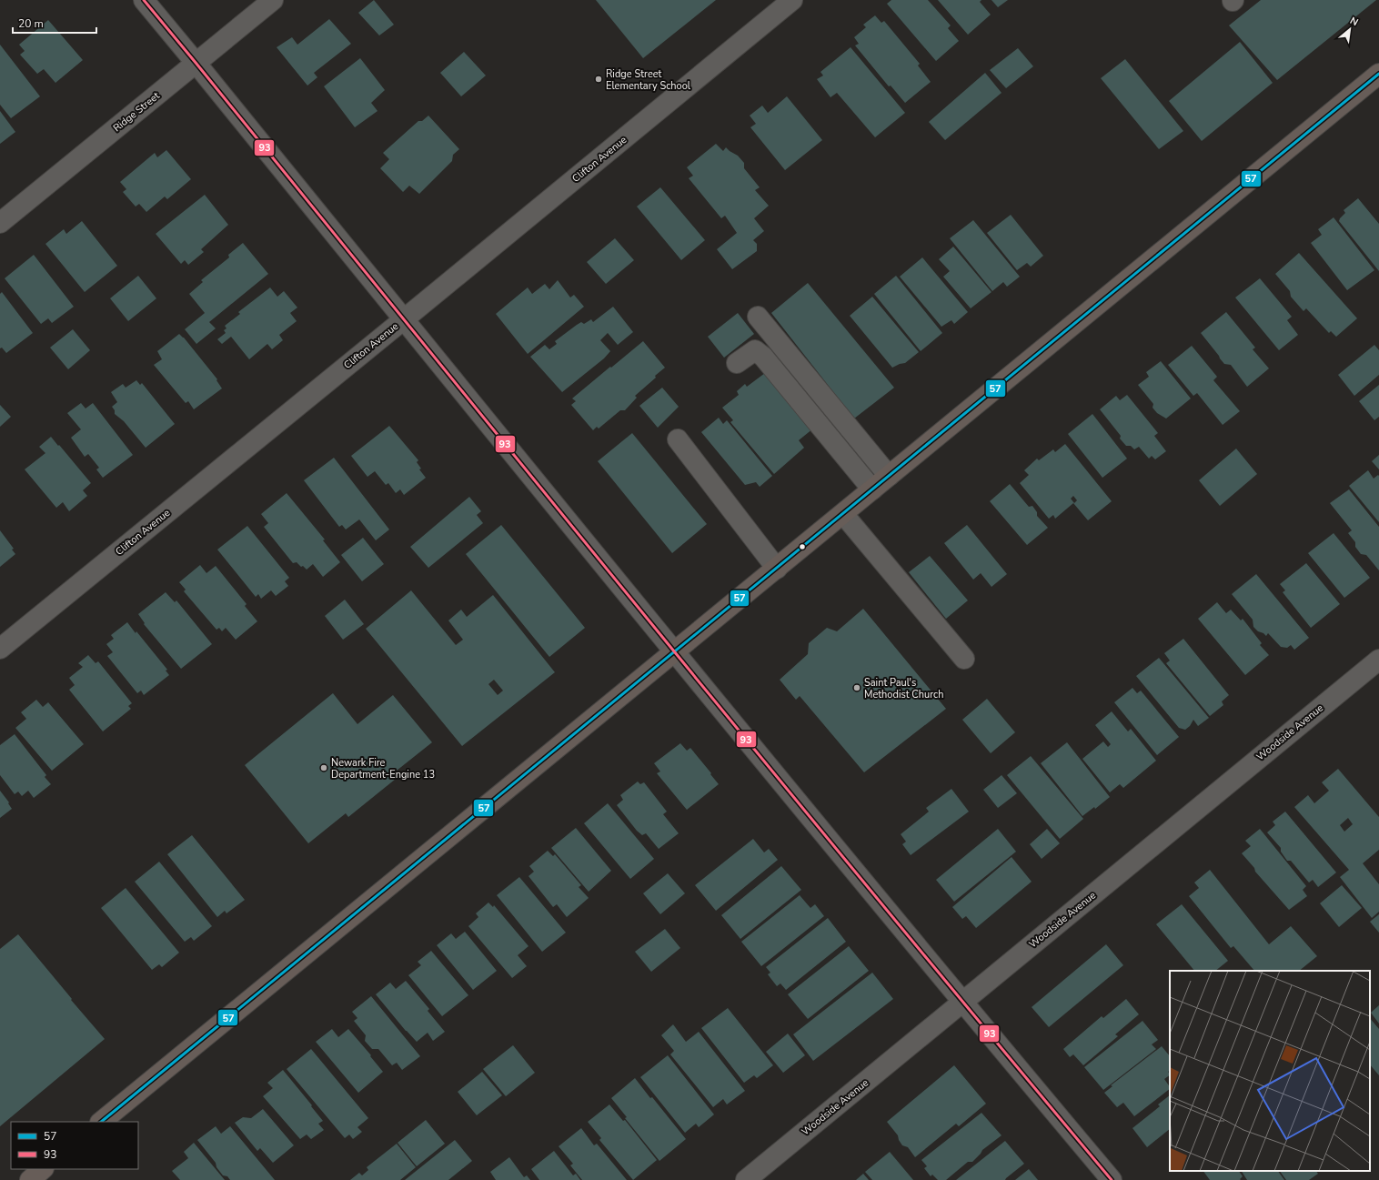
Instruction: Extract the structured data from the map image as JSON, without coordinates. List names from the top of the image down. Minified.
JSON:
{"streets":{"street":["Ridge Street","Clifton Avenue","Woodside Avenue"]},"places":["Ridge Street Elementary School","Saint Paul's Methodist Church","Newark Fire Department-Engine 13"],"lines":["transit line 93","transit line 57"],"legend":["57","93"],"scale_bar":"20 m","north":"top right"}
